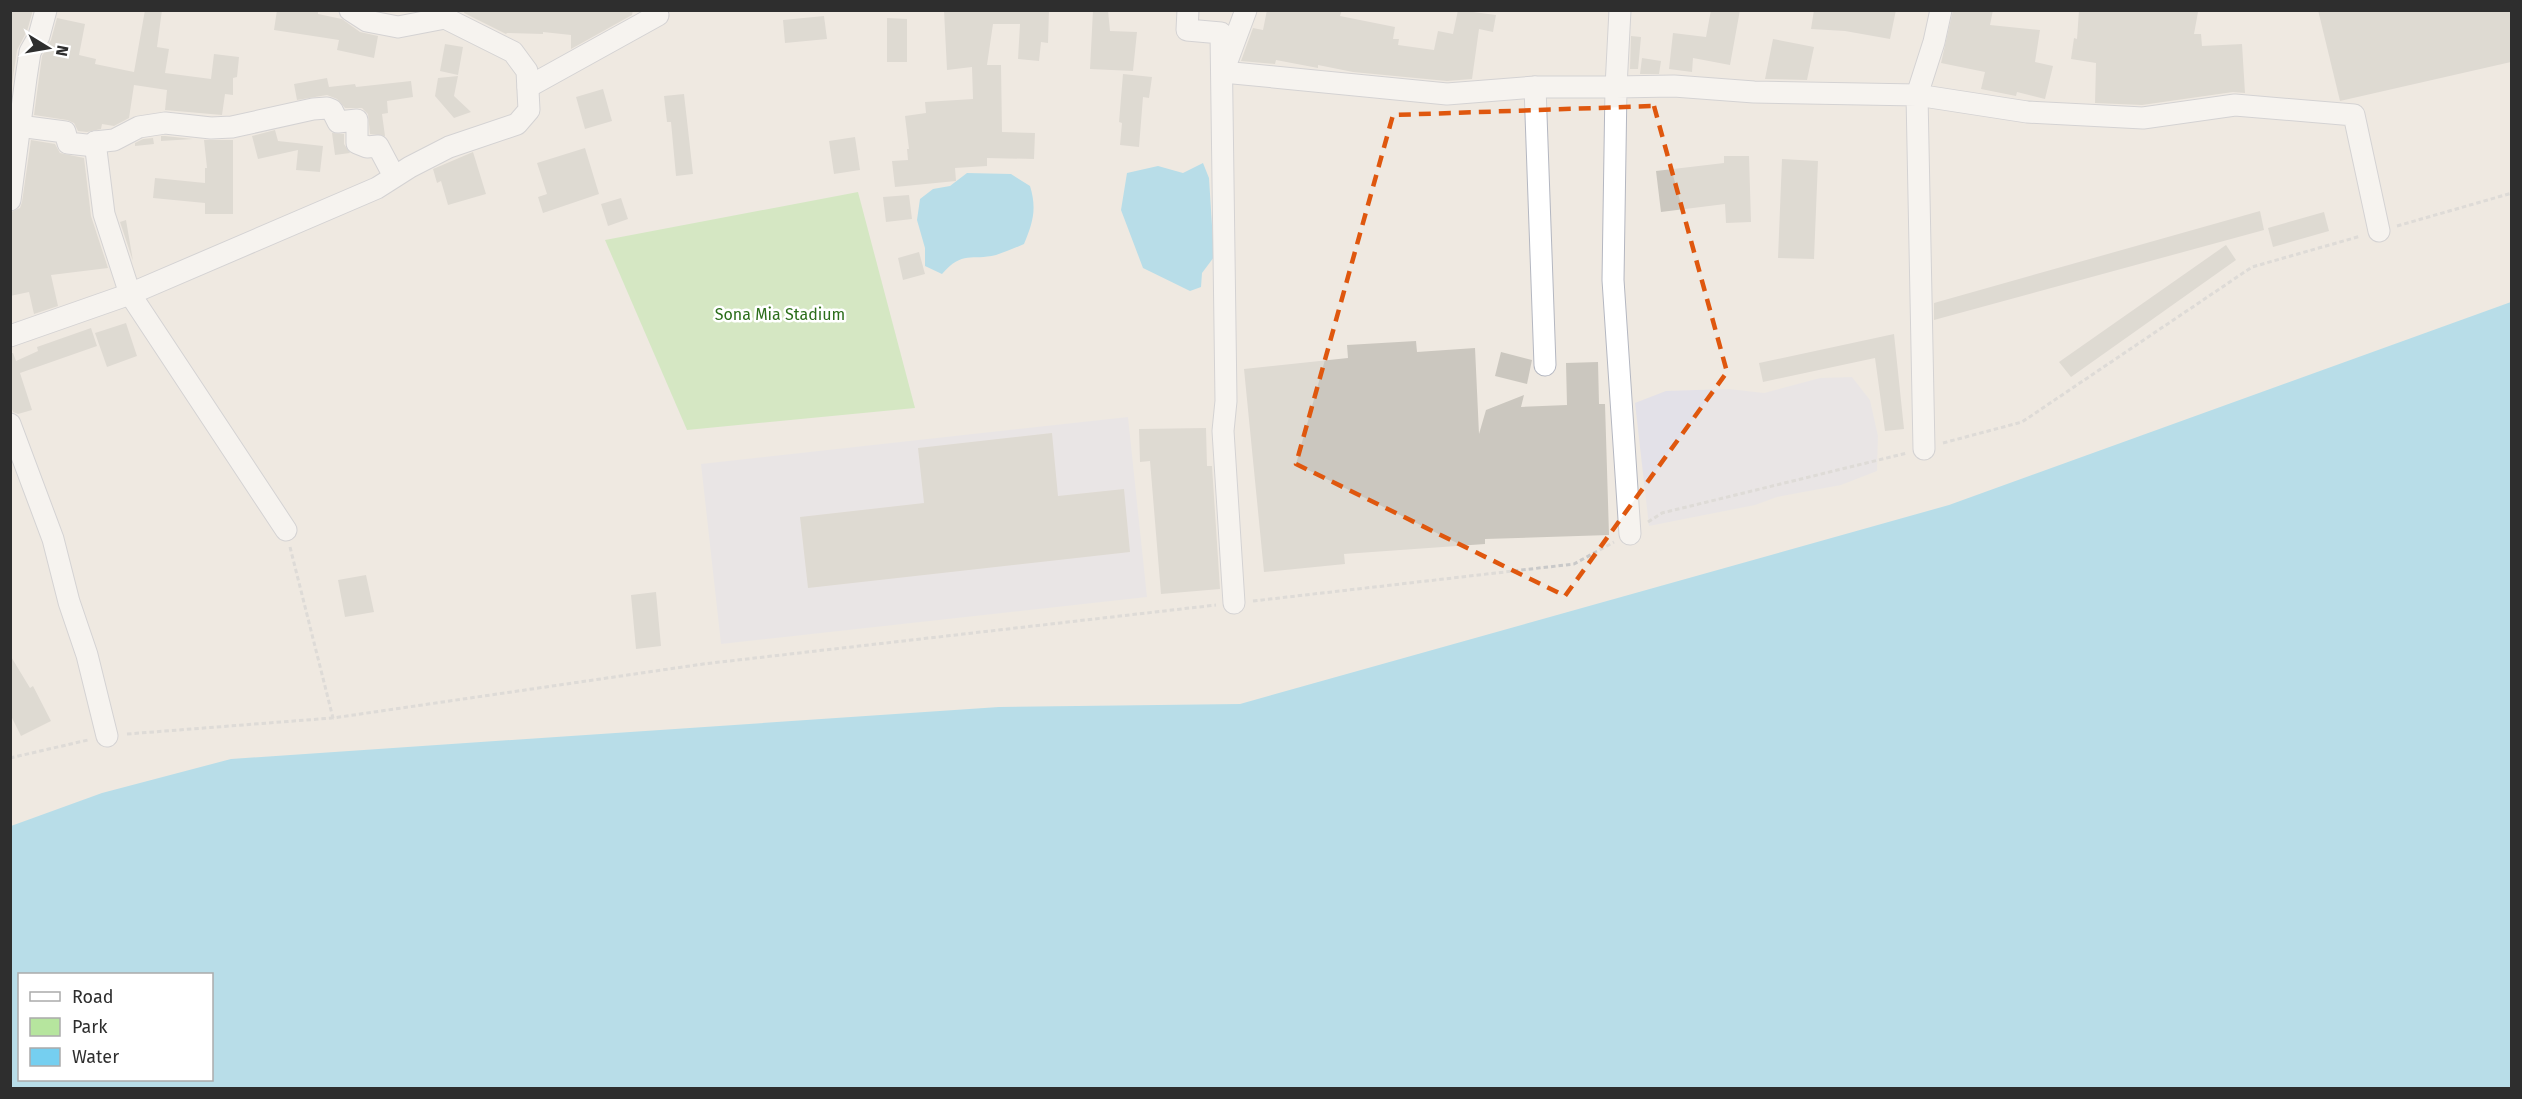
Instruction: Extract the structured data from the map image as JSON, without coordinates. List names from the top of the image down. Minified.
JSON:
{"parks":["Sona Mia Stadium"],"legend":["Road","Park","Water"],"north":"right"}
